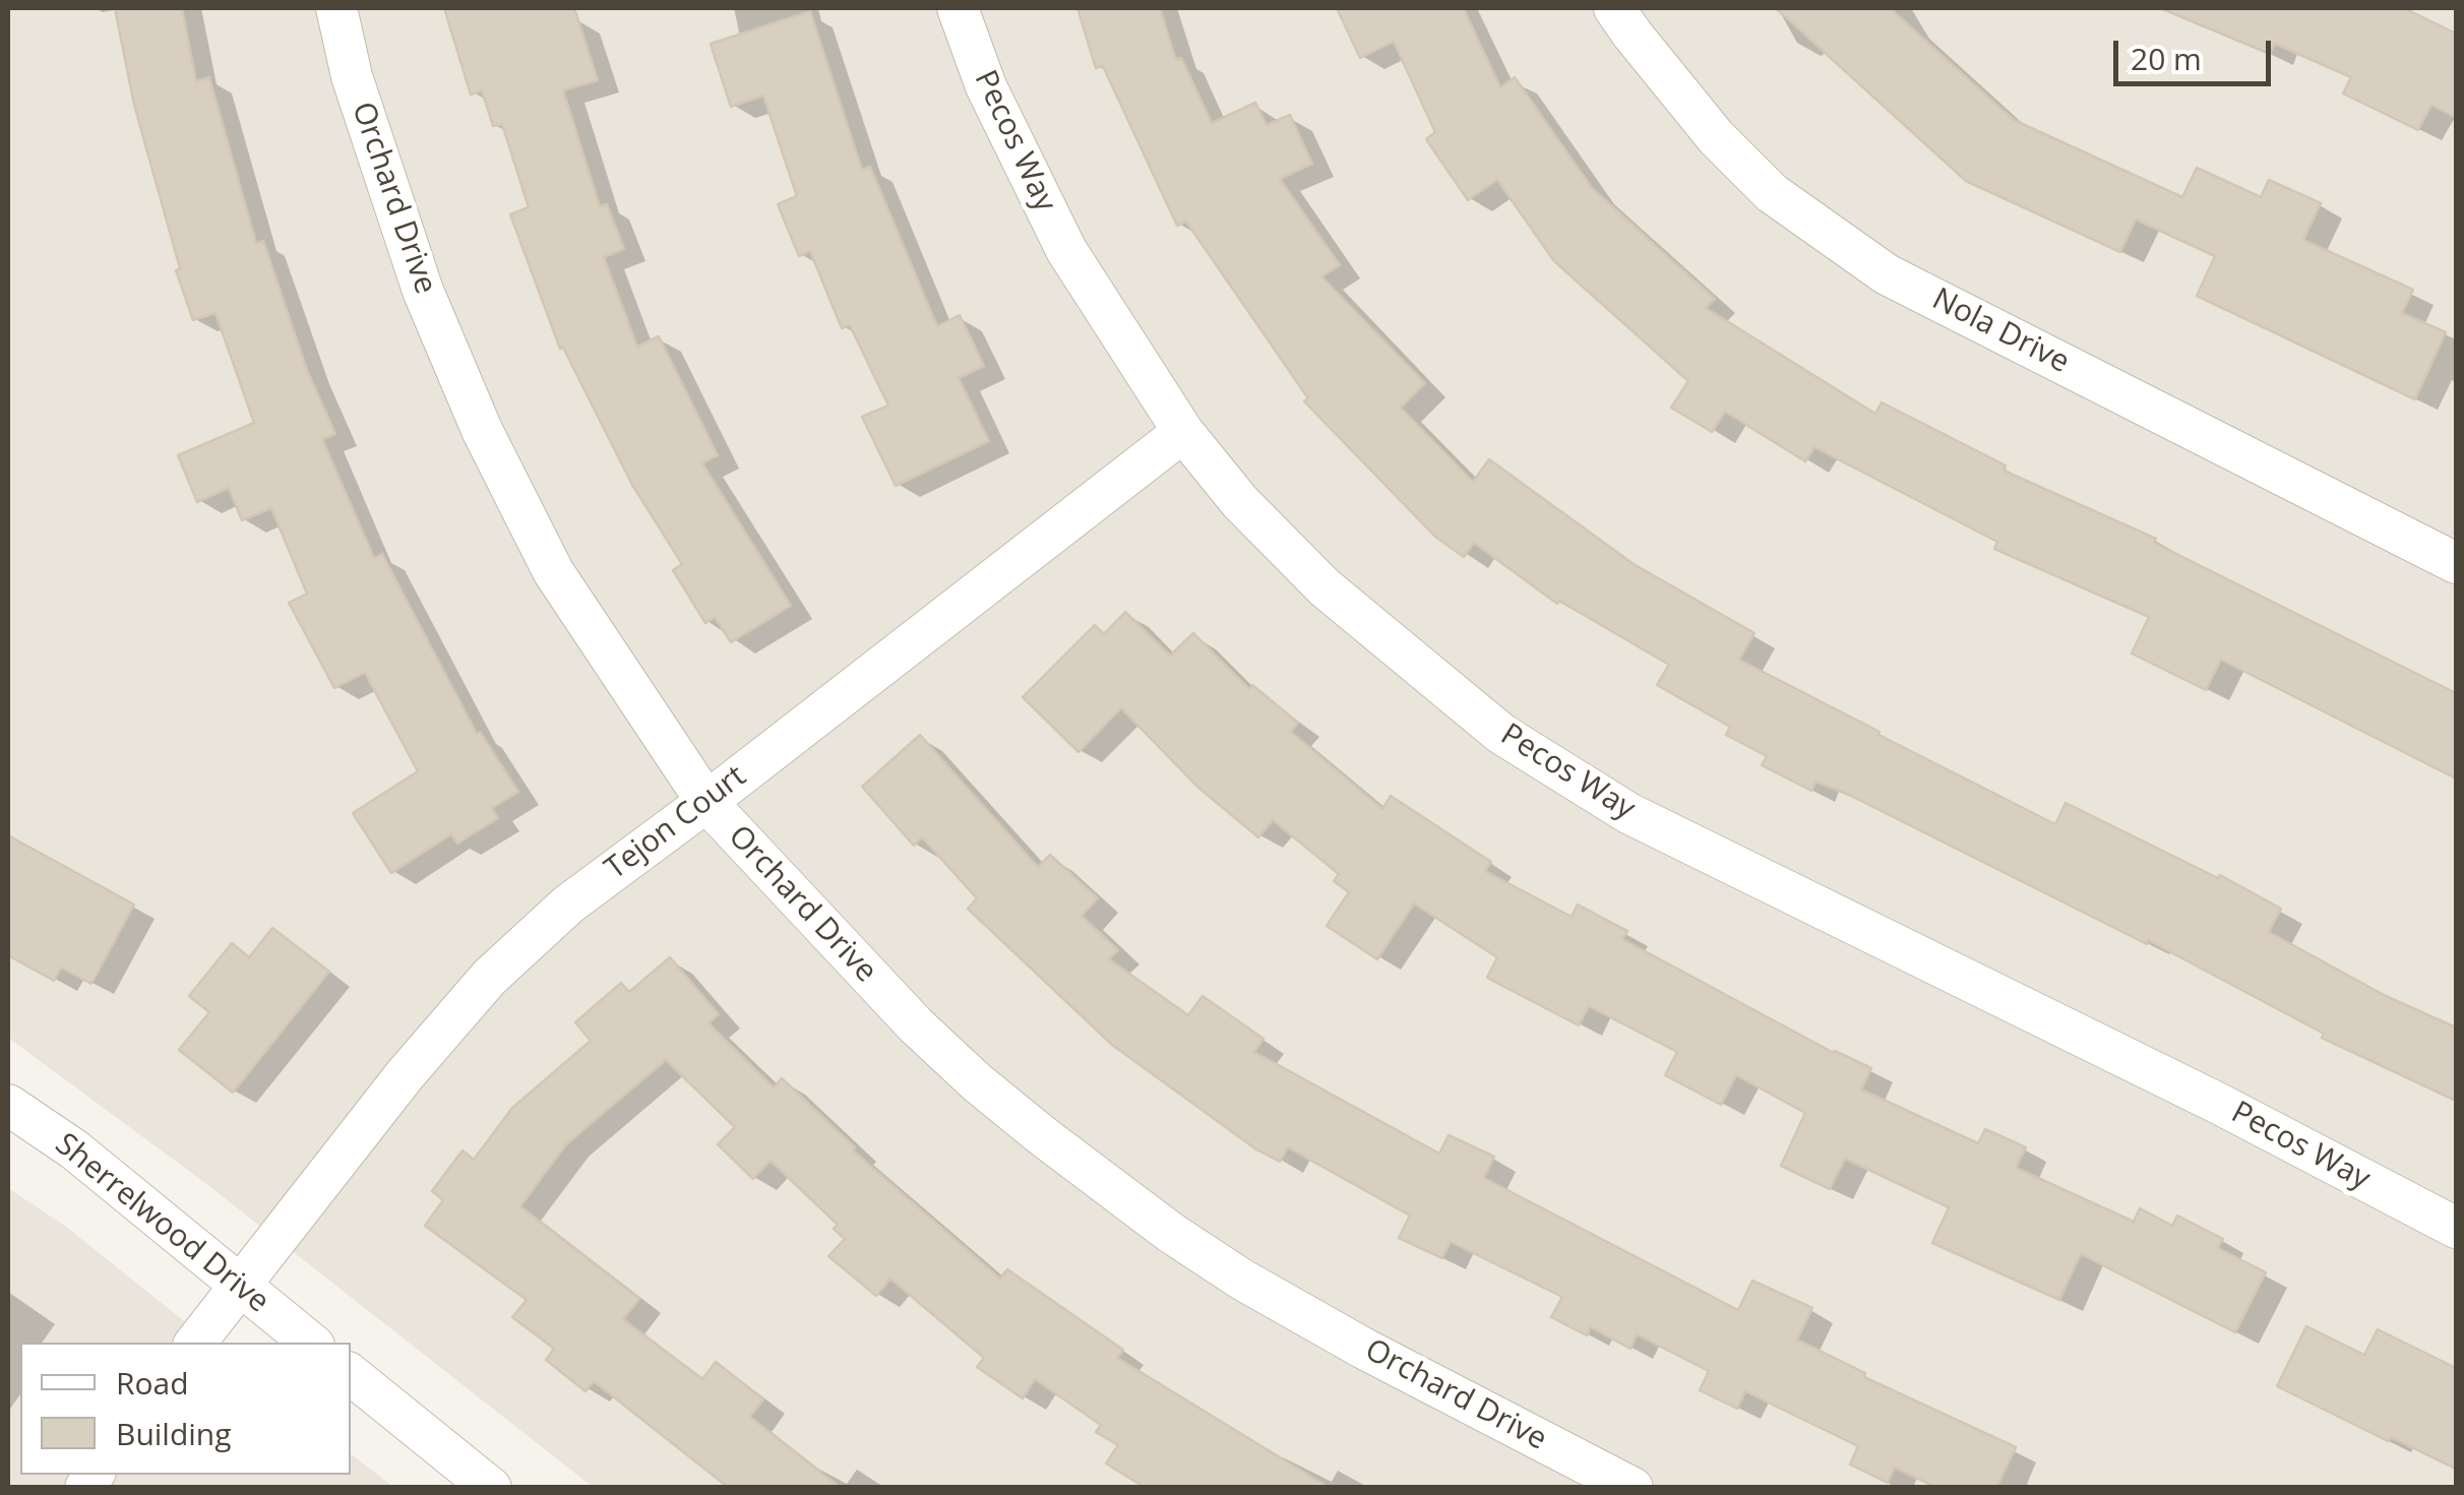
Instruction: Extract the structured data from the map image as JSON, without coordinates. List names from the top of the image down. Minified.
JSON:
{"streets":{"street":["Pecos Way","Orchard Drive","Nola Drive","Tejon Court","Sherrelwood Drive"]},"crossings":[["Pecos Way","Tejon Court"],["Orchard Drive","Tejon Court"],["Tejon Court","Sherrelwood Drive"]],"legend":["Road","Building"],"scale_bar":"20 m"}
